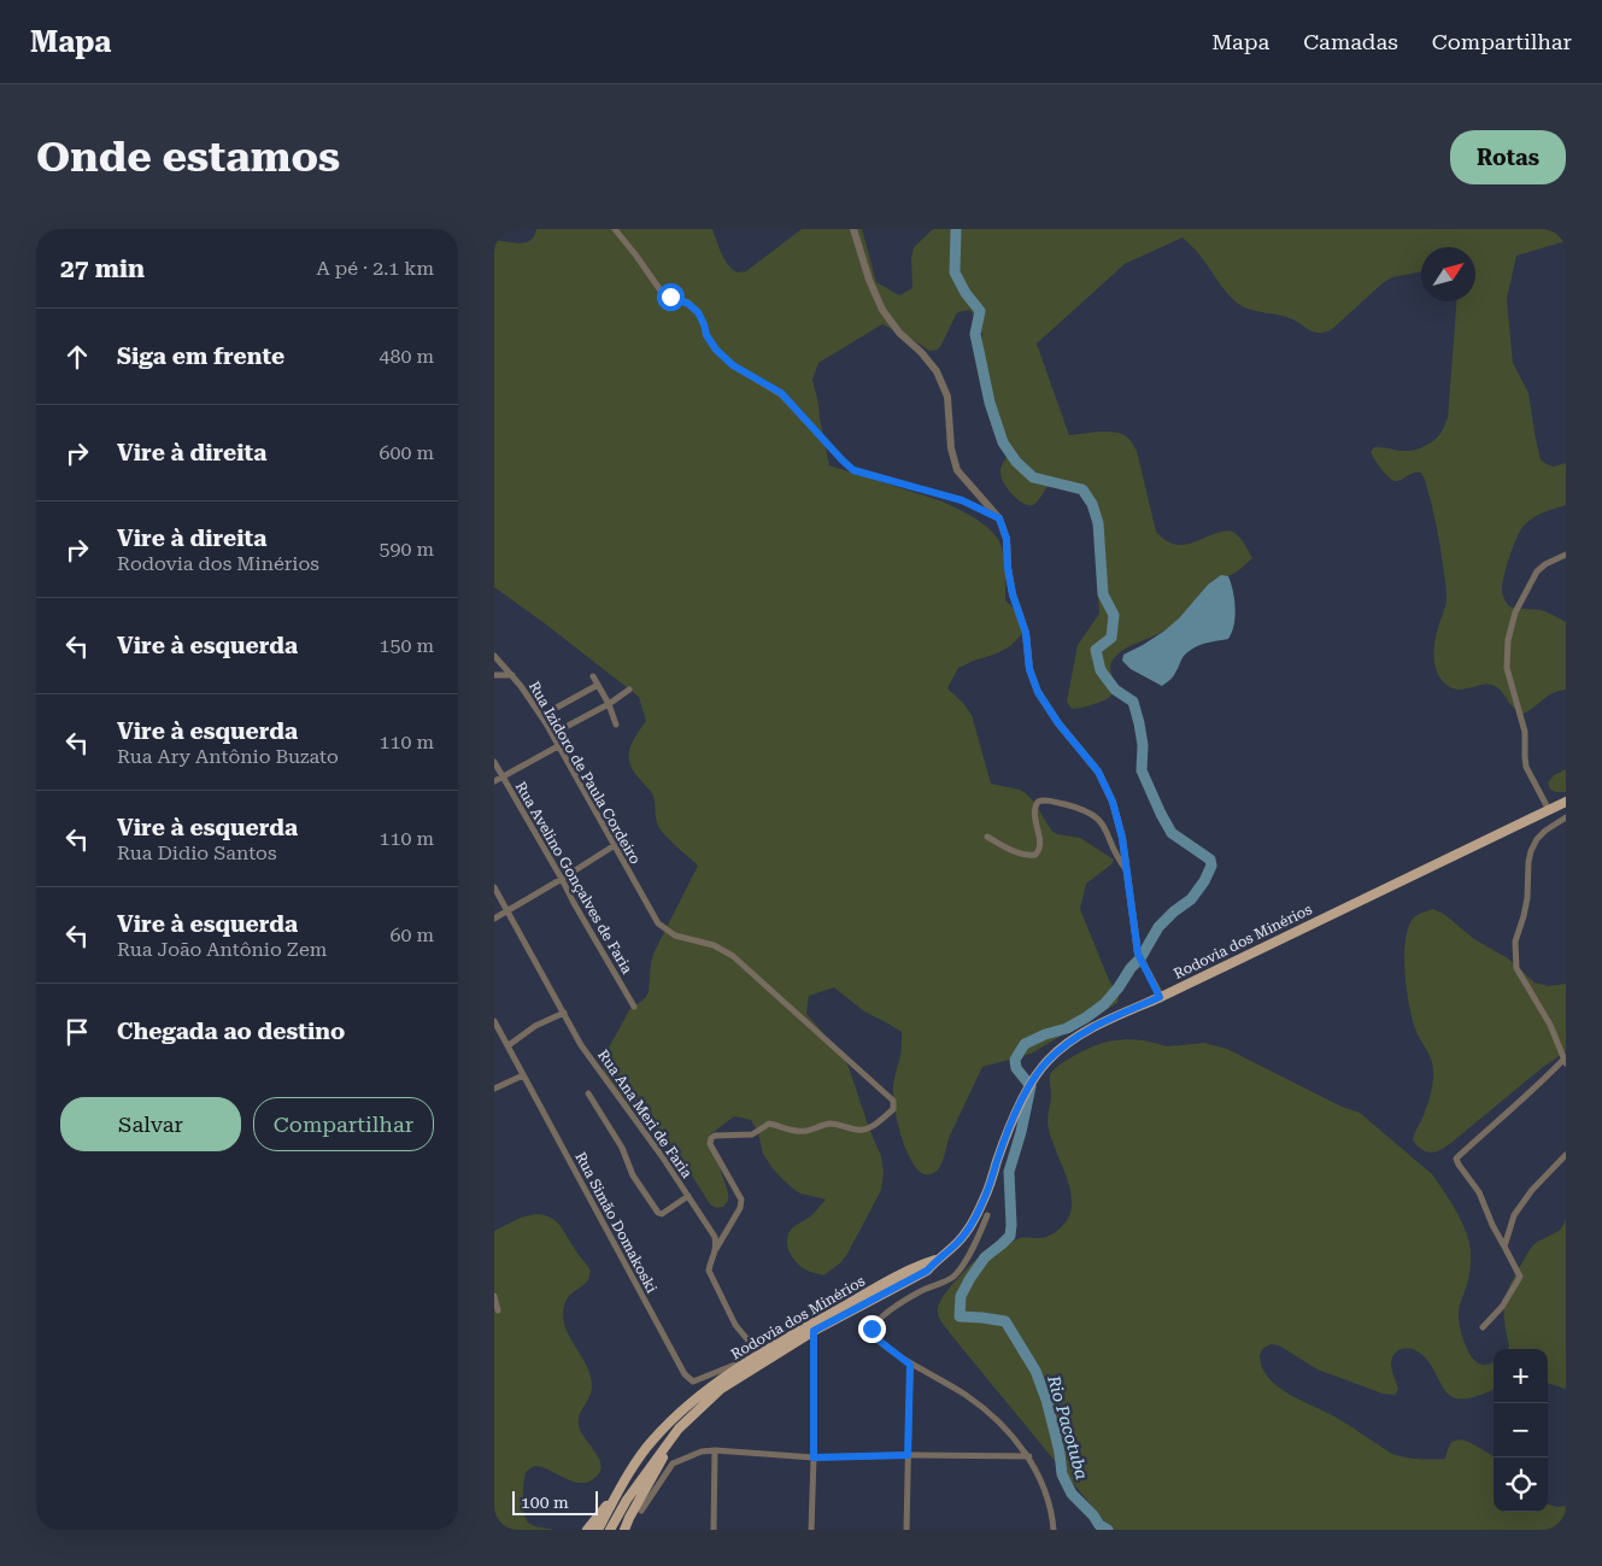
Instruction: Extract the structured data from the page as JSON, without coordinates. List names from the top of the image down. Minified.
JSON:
{"streets":{"main road":["Rodovia dos Minérios"],"street":["Rua Izidoro de Paula Cordeiro","Rua Avelino Gonçalves de Faria","Rua Ana Meri de Faria","Rua Simão Domakoski"]},"crossings":[["Rua Izidoro de Paula Cordeiro","Rua Ana Meri de Faria"],["Rodovia dos Minérios","Rua Simão Domakoski"]],"water":["Rio Pacotuba"],"scale_bar":"100 m","north":"top right","page":{"header":"Mapa","nav":["Mapa","Camadas","Compartilhar"],"buttons":["Rotas",["Salvar","Compartilhar"]],"title":"Onde estamos","heading":["27 min","A pé · 2.1 km"],"list":[["Siga em frente","480 m"],["Vire à direita","600 m"],["Vire à direita","Rodovia dos Minérios","590 m"],["Vire à esquerda","150 m"],["Vire à esquerda","Rua Ary Antônio Buzato","110 m"],["Vire à esquerda","Rua Didio Santos","110 m"],["Vire à esquerda","Rua João Antônio Zem","60 m"],"Chegada ao destino"],"map_buttons":["+","−"],"scale":"100 m"}}
